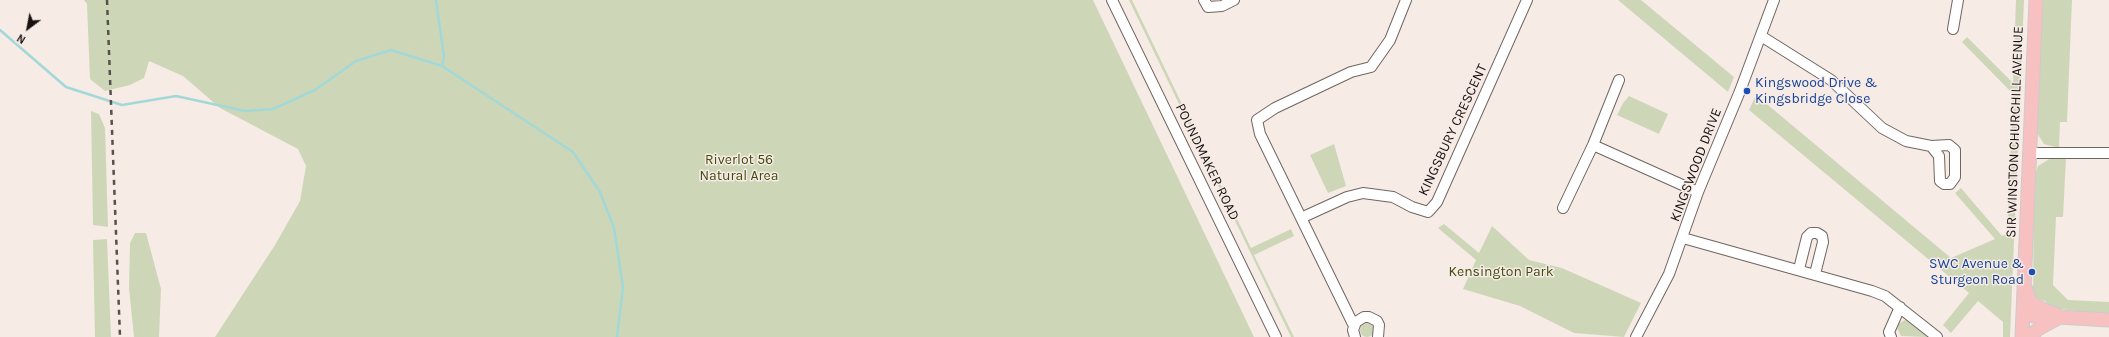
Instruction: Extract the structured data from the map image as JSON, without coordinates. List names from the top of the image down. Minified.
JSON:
{"streets":{"main road":["SIR WINSTON CHURCHILL AVENUE"],"street":["KINGSBURY CRESCENT","POUNDMAKER ROAD","KINGSWOOD DRIVE"]},"parks":["Riverlot 56 Natural Area","Kensington Park"],"places":["Kingswood Drive & Kingsbridge Close","SWC Avenue & Sturgeon Road"],"north":"bottom left"}
